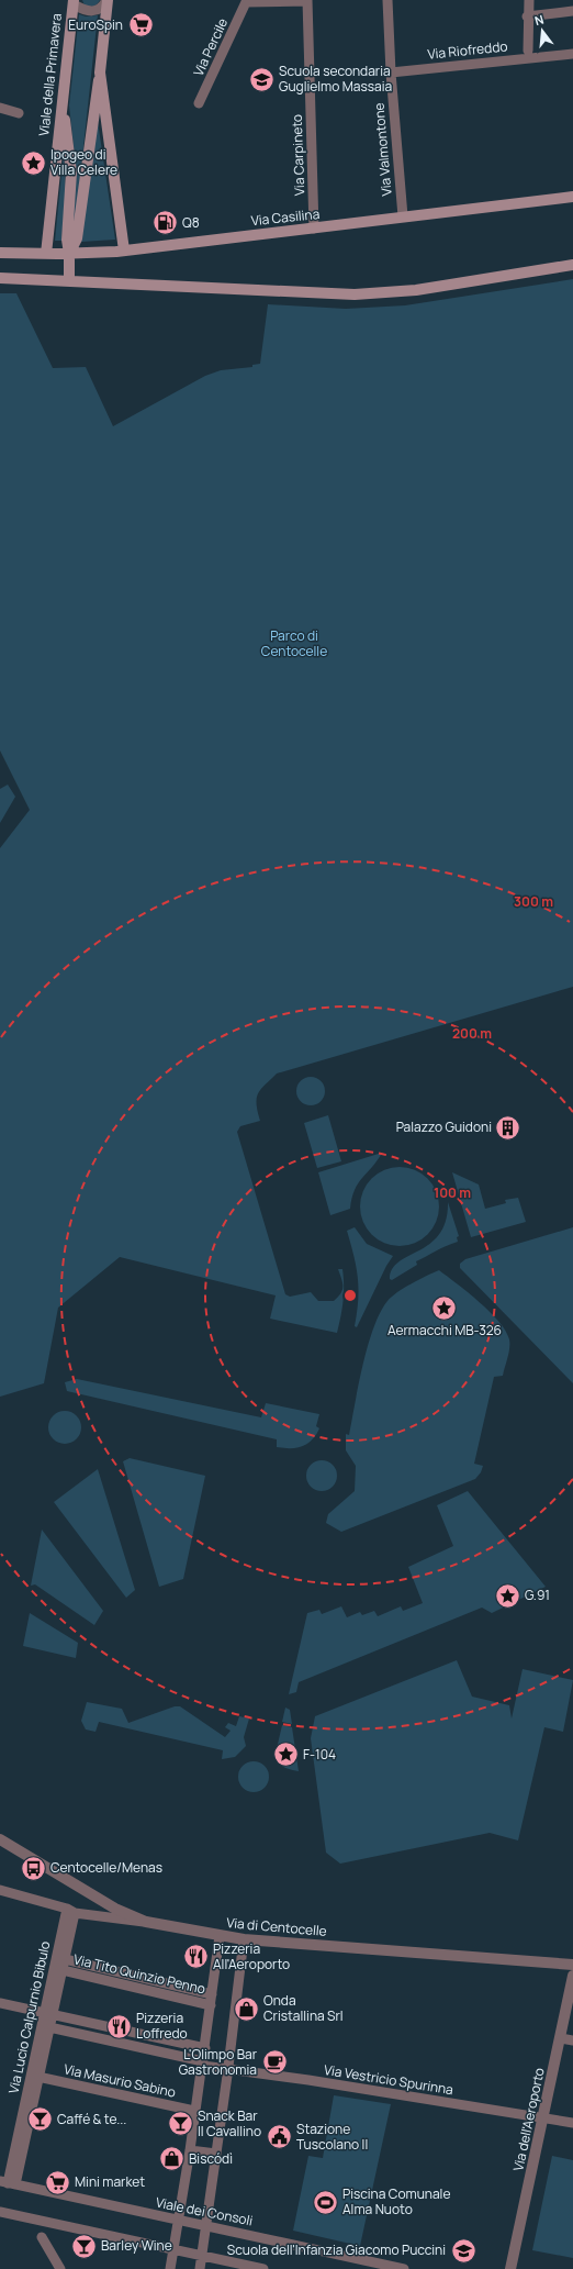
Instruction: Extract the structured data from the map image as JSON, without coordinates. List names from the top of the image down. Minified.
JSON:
{"streets":{"main road":["Viale della Primavera","Via Casilina"],"street":["Via Percile","Via Riofreddo","Via Valmontone","Via Carpineto","Via di Centocelle","Via Tito Quinzio Penno","Via Lucio Calpurnio Bibulo","Via Vestricio Spurinna","Via Masurio Sabino","Via dell'Aeroporto","Viale dei Consoli"]},"crossings":[["Via Riofreddo","Via Valmontone"],["Viale della Primavera","Via Casilina"],["Via Valmontone","Via Casilina"],["Via Carpineto","Via Casilina"],["Via Tito Quinzio Penno","Via Lucio Calpurnio Bibulo"],["Via Lucio Calpurnio Bibulo","Via Masurio Sabino"],["Via Lucio Calpurnio Bibulo","Viale dei Consoli"],["Via Vestricio Spurinna","Via dell'Aeroporto"]],"parks":["Parco di Centocelle"],"places":{"supermarket":["EuroSpin","Mini market"],"school or university":["Scuola secondaria Guglielmo Massaia","Scuola dell'Infanzia Giacomo Puccini"],"place":["Ipogeo di Villa Celere","Aermacchi MB-326","G.91","F-104"],"fuel station":["Q8"],"building":["Palazzo Guidoni"],"bus stop":["Centocelle/Menas"],"restaurant":["Pizzeria All'Aeroporto","Pizzeria Loffredo"],"shop":["Onda Cristallina Srl","Biscódì"],"cafe":["L'Olimpo Bar Gastronomia"],"bar":["Caffé & te...","Snack Bar Il Cavallino","Barley Wine"],"public building":["Stazione Tuscolano II"],"sports":["Piscina Comunale Alma Nuoto"]},"north":"top","rings":["300 m","200 m","100 m"]}
